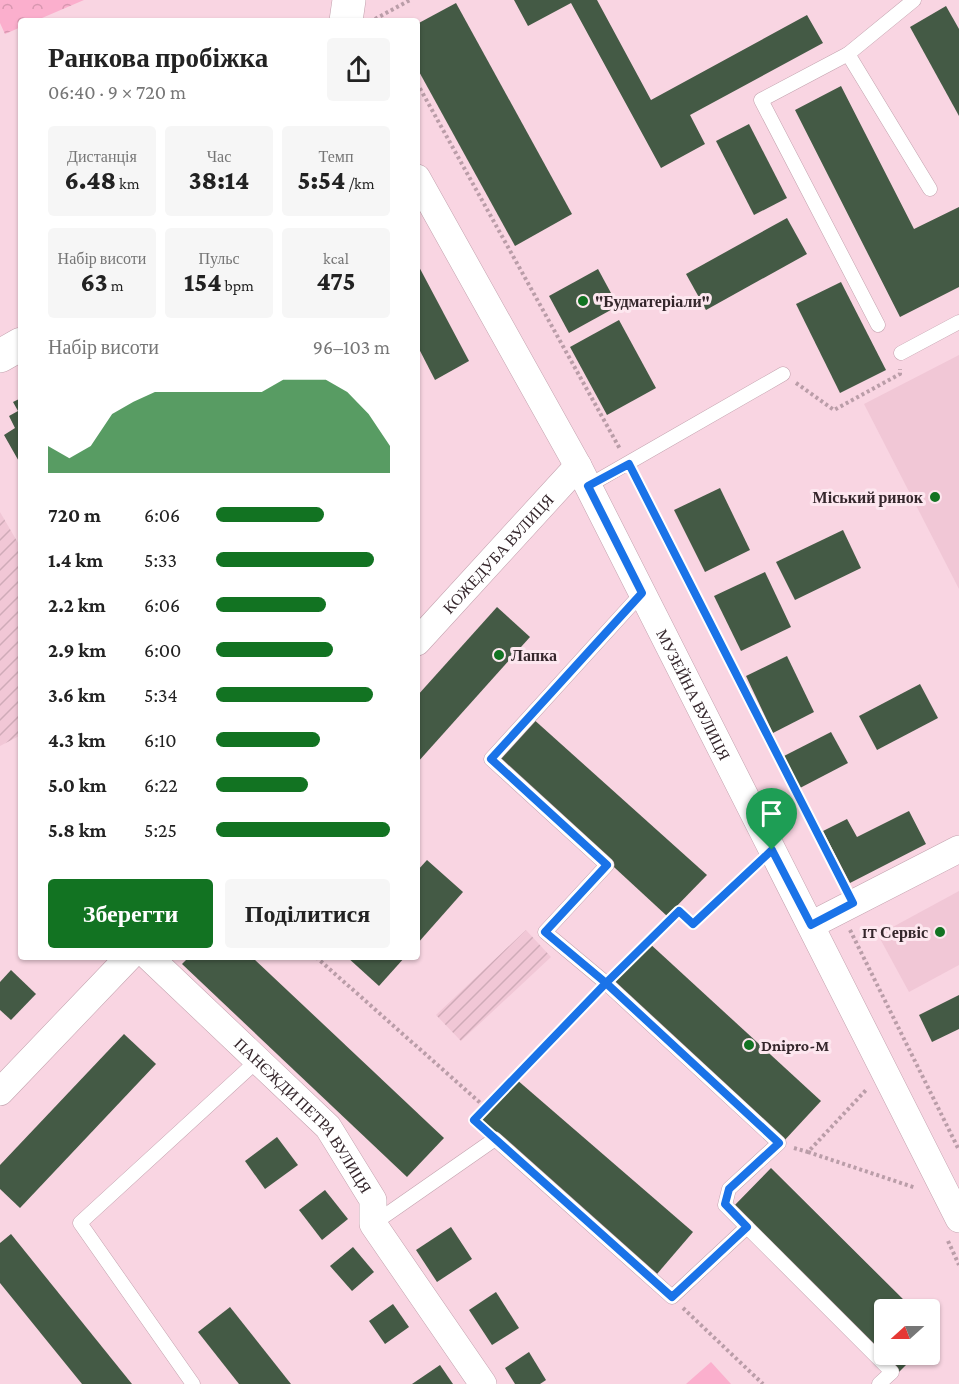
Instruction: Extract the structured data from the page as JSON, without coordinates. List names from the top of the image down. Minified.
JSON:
{"streets":{"street":["КОЖЕДУБА ВУЛИЦЯ","МУЗЕЙНА ВУЛИЦЯ","ПАНЄЖДИ ПЕТРА ВУЛИЦЯ"]},"crossings":[["КОЖЕДУБА ВУЛИЦЯ","МУЗЕЙНА ВУЛИЦЯ"]],"places":["\"Будматеріали\"","Міський ринок","Лапка","IT Сервіс","Dnipro-M"],"north":"left","page":{"heading":["Ранкова пробіжка","06:40 · 9 × 720 m"],"stats":[["Дистанція","6.48 km"],["Час","38:14"],["Темп","5:54 /km"],["Набір висоти","63 m"],["Пульс","154 bpm"],["kcal","475"]],"chart":["Набір висоти","96–103 m"],"list":[{"name":"720 m","note":"6:06"},{"name":"1.4 km","note":"5:33"},{"name":"2.2 km","note":"6:06"},{"name":"2.9 km","note":"6:00"},{"name":"3.6 km","note":"5:34"},{"name":"4.3 km","note":"6:10"},{"name":"5.0 km","note":"6:22"},{"name":"5.8 km","note":"5:25"}],"buttons":["Зберегти","Поділитися"]}}
